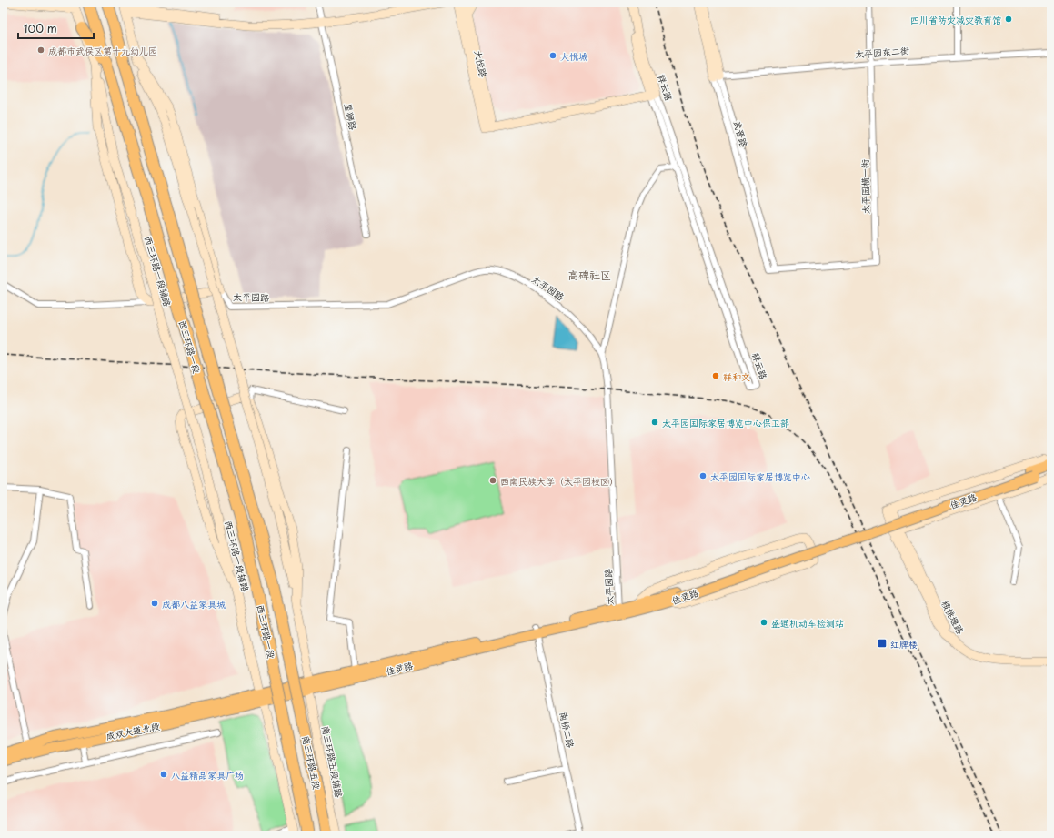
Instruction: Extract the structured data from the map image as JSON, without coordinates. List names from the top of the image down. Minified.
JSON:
{"streets":{"highway":["西三环路一段","南三环路五段"],"main road":["大悦路","祥云路","武晋路","西三环路一段辅路","佳灵路","核桃堰路","成双大道北段","南三环路五段辅路"],"street":["太平园东二街","星狮路","太平园横一街","太平园路","南桥二路"]},"crossings":[["太平园东二街","武晋路"],["太平园东二街","太平园横一街"],["武晋路","太平园横一街"],["西三环路一段辅路","成双大道北段"],["太平园路","佳灵路"],["西三环路一段","南三环路五段"],["佳灵路","核桃堰路"],["佳灵路","南桥二路"],["佳灵路","南三环路五段辅路"]],"districts":["高碑社区"],"places":{"other":["四川省防灾减灾教育馆","成都市武侯区第十九幼儿园","大悦城","祥和文","太平园国际家居博览中心保卫部","太平园国际家居博览中心","西南民族大学（太平园校区）","成都八益家具城","盛通机动车检测站","八益精品家具广场"],"transit":["红牌楼"]},"scale_bar":"100 m"}
